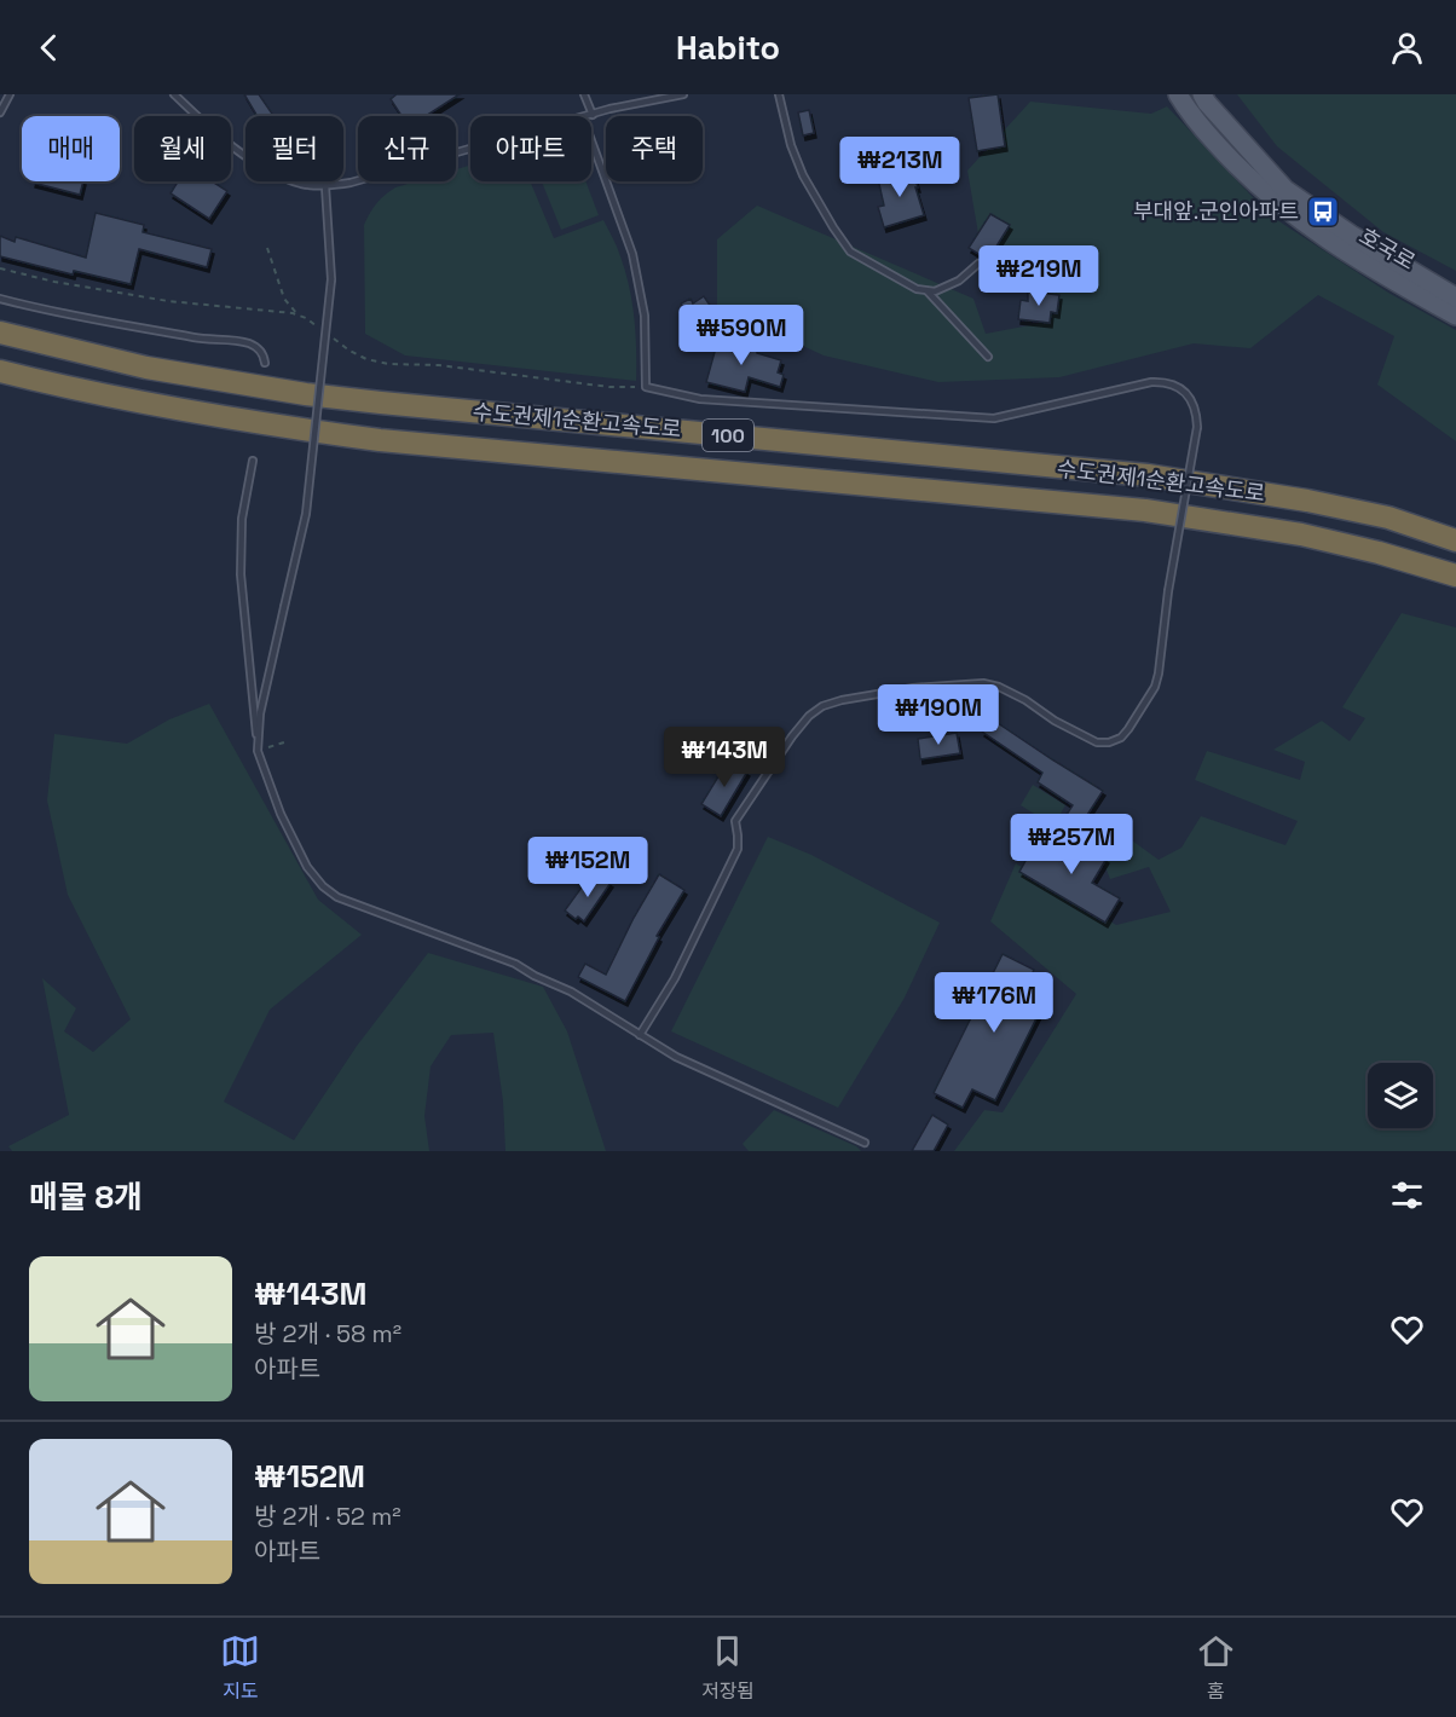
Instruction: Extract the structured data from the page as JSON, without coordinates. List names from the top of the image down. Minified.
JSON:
{"streets":{"highway":["수도권제1순환고속도로","100"],"main road":["호국로"]},"places":{"bus stop":["부대앞.군인아파트"]},"page":{"header":"Habito","chip":["매매","월세","필터","신규","아파트","주택"],"price":["₩213M","₩219M","₩590M","₩190M","₩143M","₩257M","₩152M","₩176M"],"heading":"매물 8개","list":[{"name":"₩143M","note":"방 2개 · 58 m² · 아파트"},{"name":"₩152M","note":"방 2개 · 52 m² · 아파트"}],"tabs":["지도","저장됨","홈"]}}
